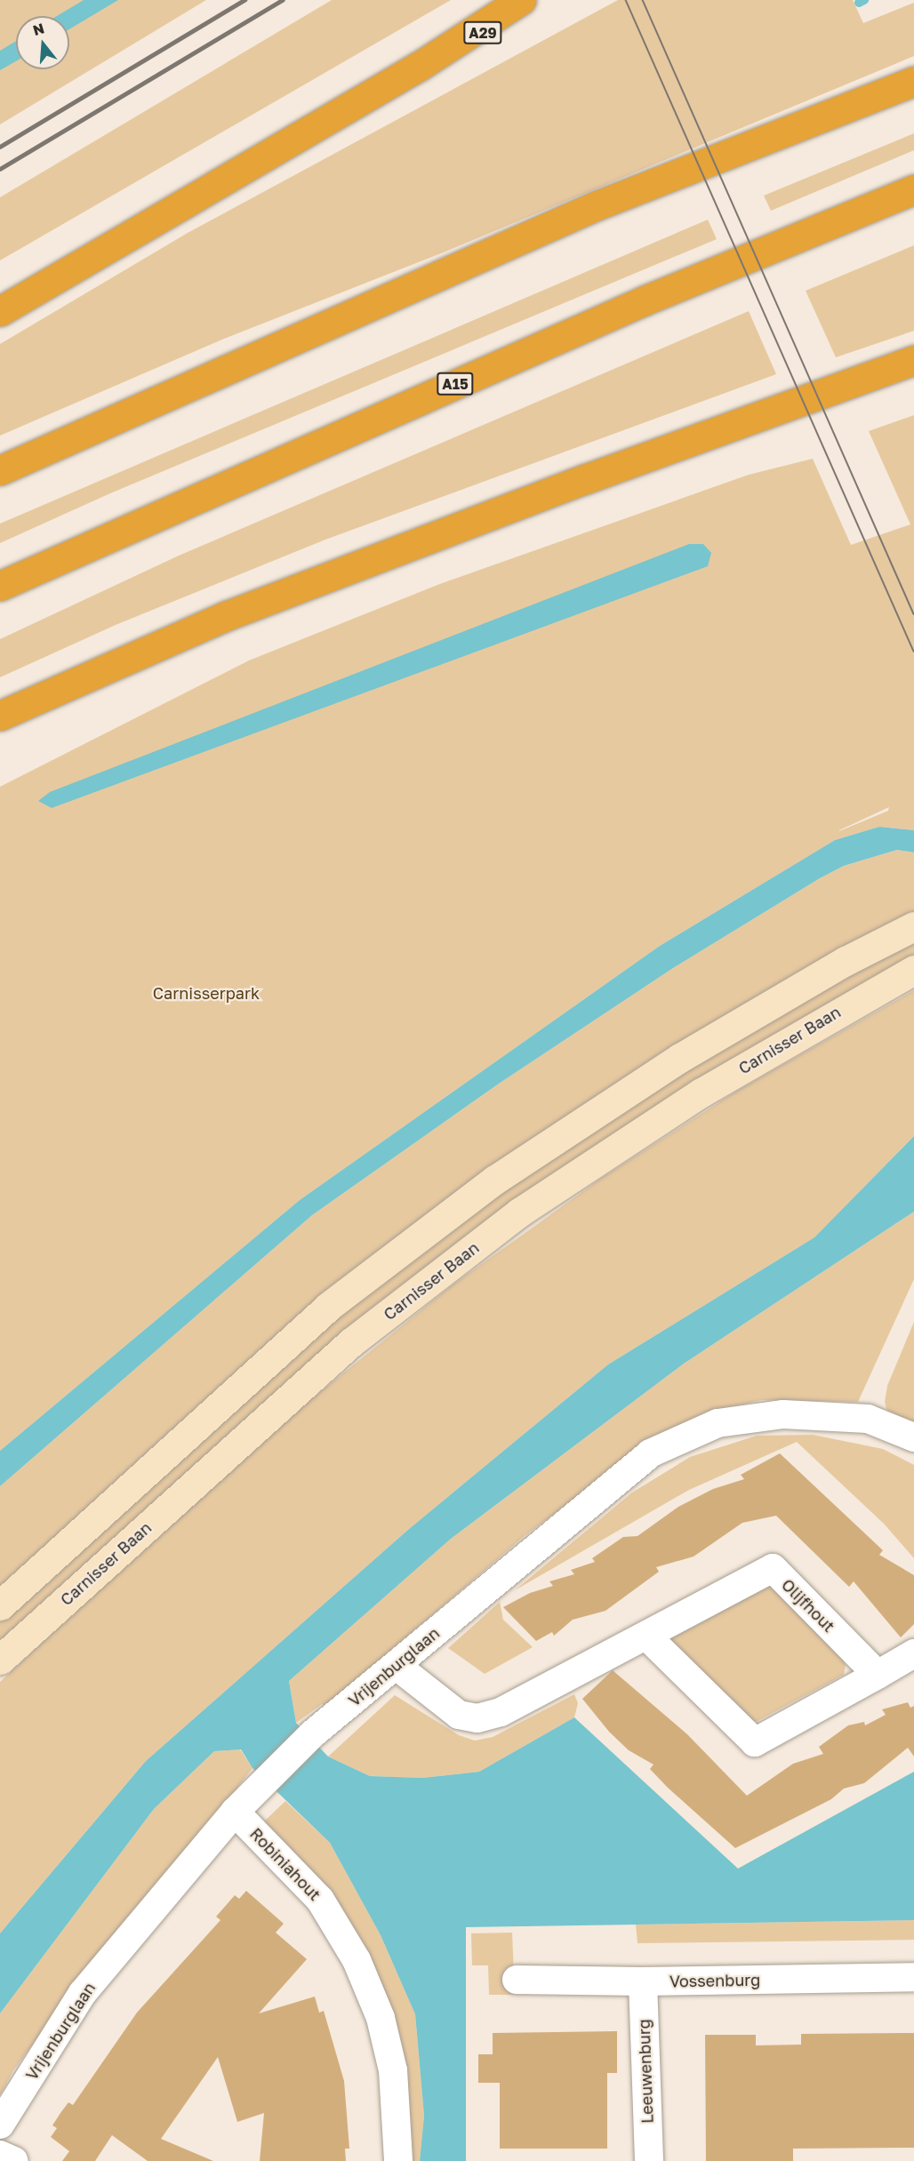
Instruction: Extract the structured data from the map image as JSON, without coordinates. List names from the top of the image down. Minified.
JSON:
{"streets":{"highway":["A29","A15"],"main road":["Carnisser Baan"],"street":["Olijfhout","Vrijenburglaan","Robiniahout","Vossenburg","Leeuwenburg"]},"crossings":[["Olijfhout","Vrijenburglaan"],["Vrijenburglaan","Robiniahout"],["Vossenburg","Leeuwenburg"]],"parks":["Carnisserpark"],"north":"top"}
